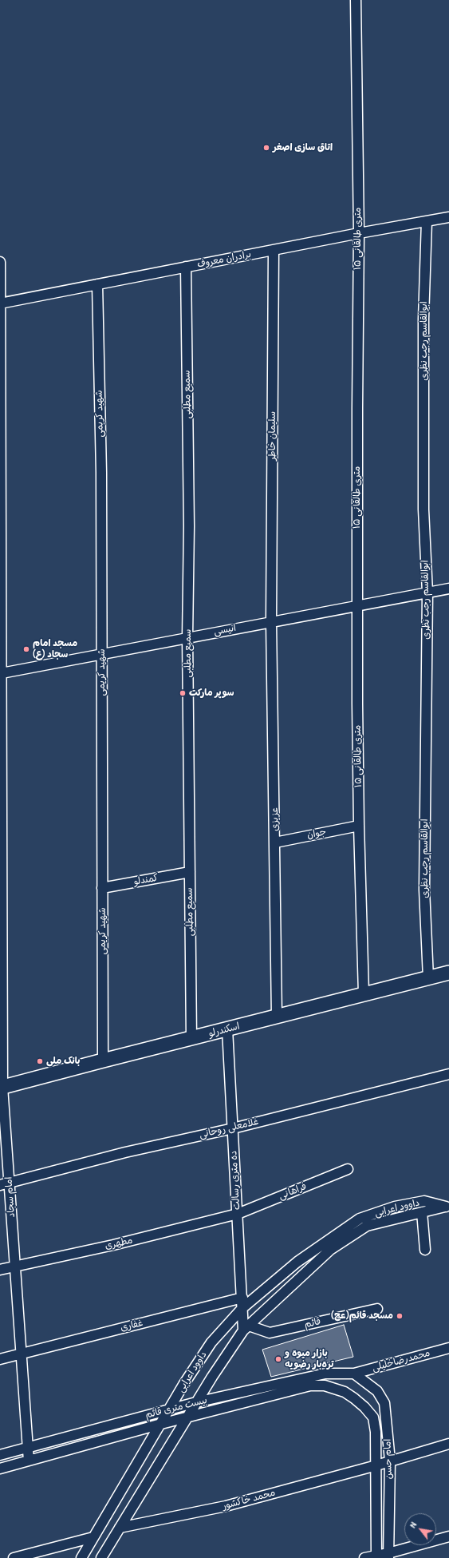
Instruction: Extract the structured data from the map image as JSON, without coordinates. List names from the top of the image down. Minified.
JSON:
{"streets":{"main road":["اسکندرلو"],"street":["۱۵ متری طالقانی","برادران معروف","ابوالقاسم رجب نظری","سمیع مطلبی","شهید کریمی","سلیمان خاطر","انیسی","عزیزی","جوان","کمندلو","غلامعلی روحانی","ده متری رسالت","فراهانی","امام سجاد","داوود اعرابی","مطهری","قائم","غفاری","محمدرضاخلیلی","بیست متری قائم","امام حسن","محمد خاکشور"]},"crossings":[["۱۵ متری طالقانی","برادران معروف"],["۱۵ متری طالقانی","انیسی"],["۱۵ متری طالقانی","جوان"],["۱۵ متری طالقانی","اسکندرلو"],["برادران معروف","ابوالقاسم رجب نظری"],["برادران معروف","سمیع مطلبی"],["برادران معروف","شهید کریمی"],["برادران معروف","سلیمان خاطر"],["برادران معروف","امام سجاد"],["ابوالقاسم رجب نظری","انیسی"],["ابوالقاسم رجب نظری","اسکندرلو"],["سمیع مطلبی","انیسی"],["سمیع مطلبی","کمندلو"],["سمیع مطلبی","اسکندرلو"],["شهید کریمی","انیسی"],["شهید کریمی","کمندلو"],["شهید کریمی","اسکندرلو"],["سلیمان خاطر","انیسی"],["سلیمان خاطر","عزیزی"],["انیسی","عزیزی"],["انیسی","امام سجاد"],["عزیزی","جوان"],["عزیزی","اسکندرلو"],["اسکندرلو","ده متری رسالت"],["اسکندرلو","امام سجاد"],["غلامعلی روحانی","ده متری رسالت"],["غلامعلی روحانی","امام سجاد"],["ده متری رسالت","فراهانی"],["ده متری رسالت","داوود اعرابی"],["ده متری رسالت","مطهری"],["ده متری رسالت","قائم"],["ده متری رسالت","غفاری"],["فراهانی","مطهری"],["امام سجاد","مطهری"],["امام سجاد","غفاری"],["امام سجاد","بیست متری قائم"],["داوود اعرابی","قائم"],["داوود اعرابی","بیست متری قائم"],["داوود اعرابی","محمد خاکشور"],["محمدرضاخلیلی","بیست متری قائم"],["محمدرضاخلیلی","امام حسن"],["بیست متری قائم","امام حسن"],["امام حسن","محمد خاکشور"]],"places":["اتاق سازی اصغر","مسجد امام سجاد (ع)","سوپر مارکت","بانک ملی","مسجد قائم(عج)","بازار میوه و تره‌بار رضویه"],"north":"top left"}
